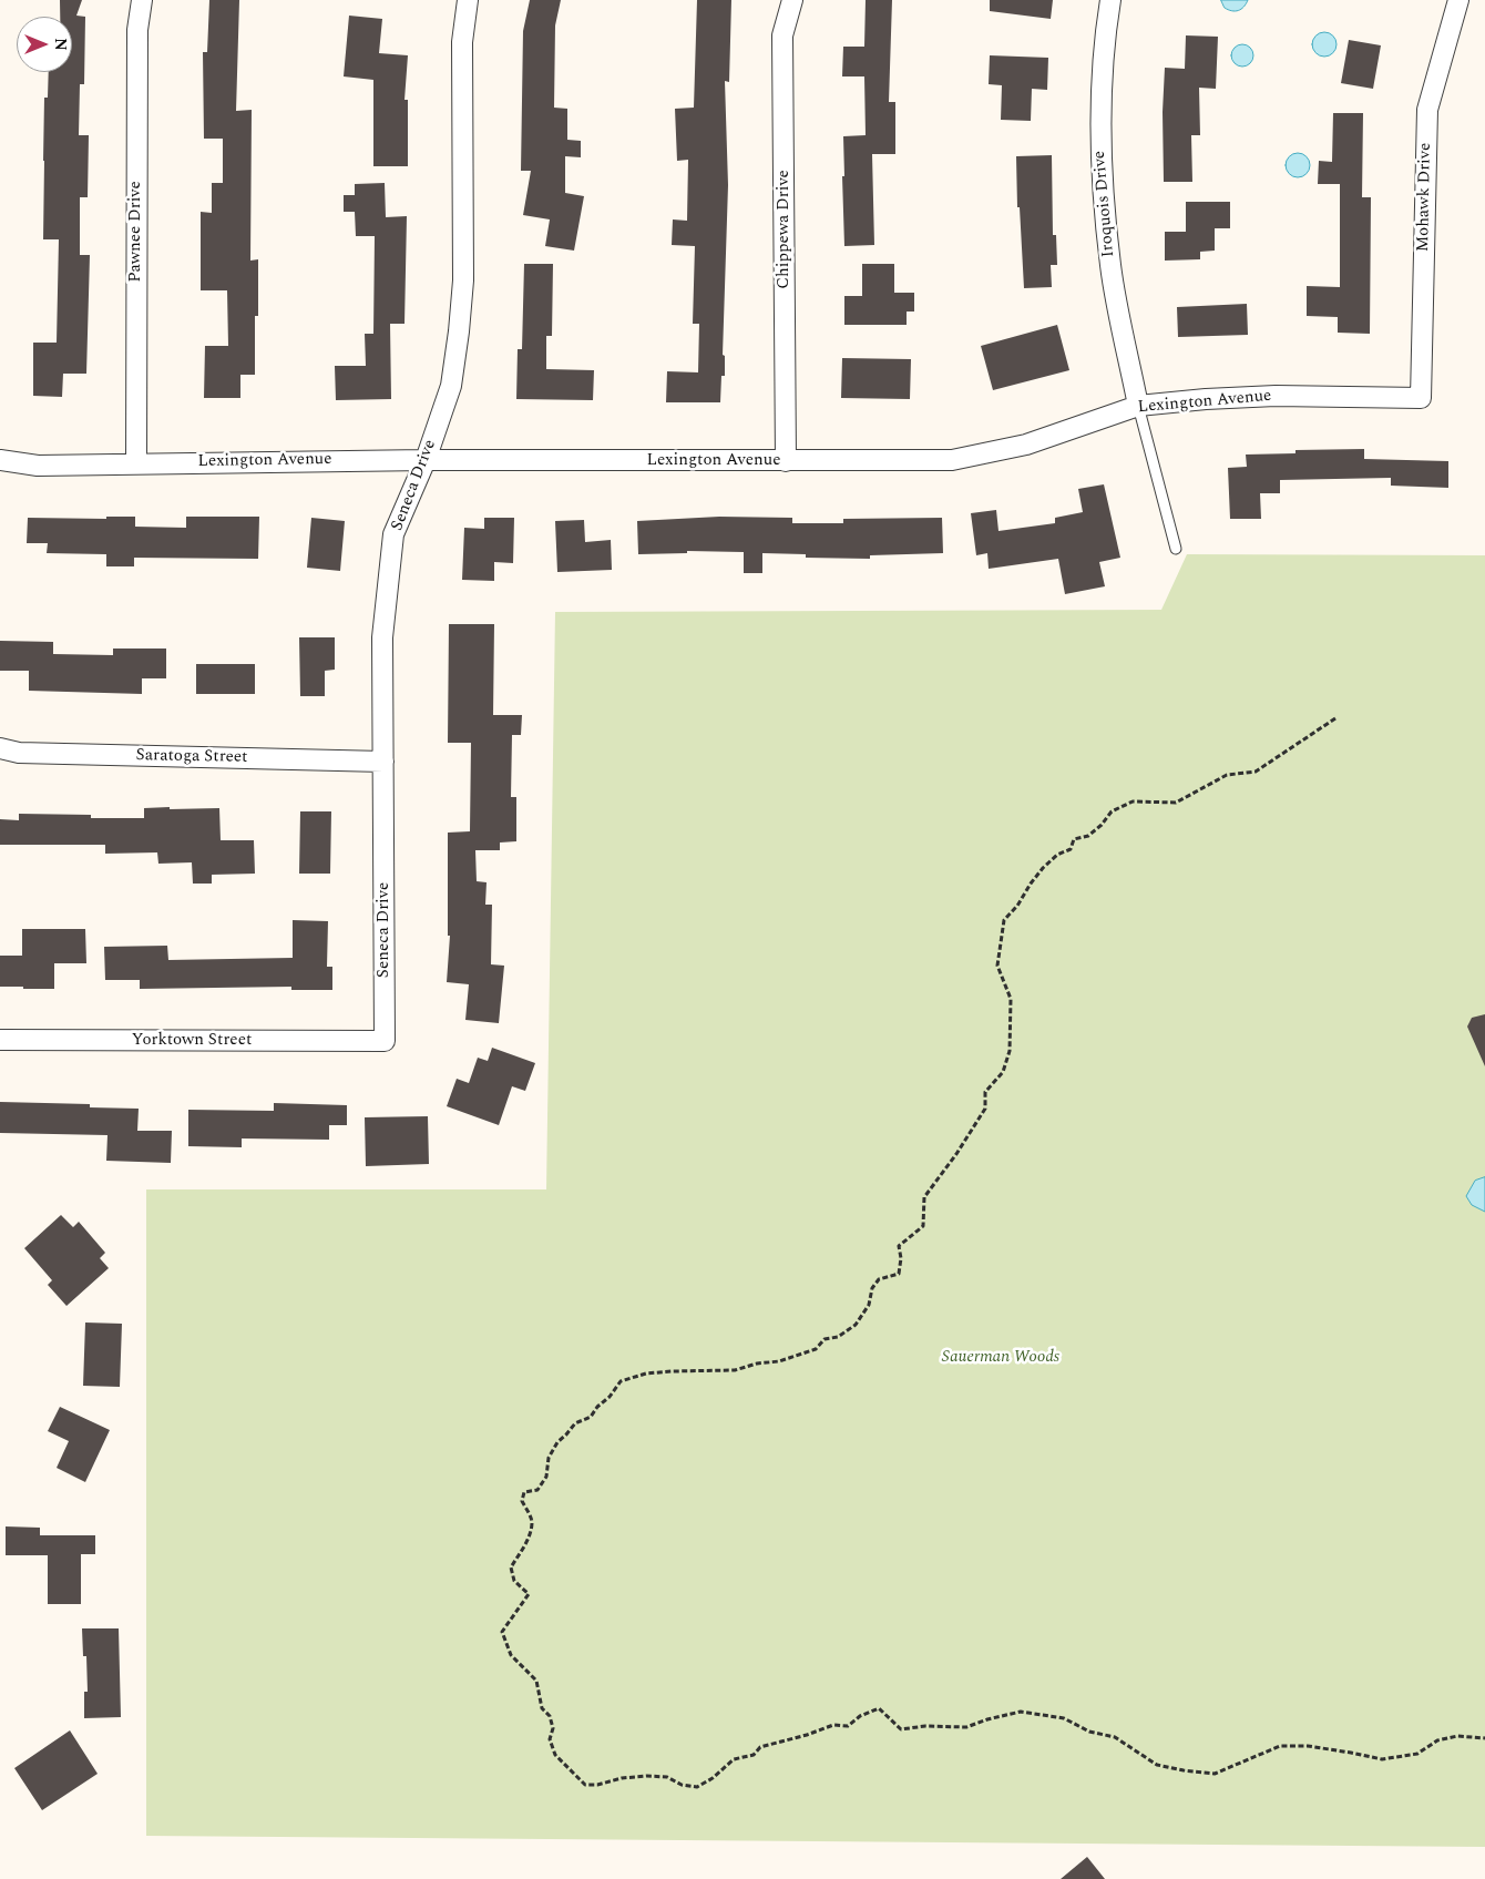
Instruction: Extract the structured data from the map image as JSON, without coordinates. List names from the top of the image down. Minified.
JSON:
{"streets":{"street":["Mohawk Drive","Iroquois Drive","Chippewa Drive","Pawnee Drive","Lexington Avenue","Seneca Drive","Saratoga Street","Yorktown Street"]},"crossings":[["Mohawk Drive","Lexington Avenue"],["Iroquois Drive","Lexington Avenue"],["Chippewa Drive","Lexington Avenue"],["Pawnee Drive","Lexington Avenue"],["Lexington Avenue","Seneca Drive"],["Seneca Drive","Saratoga Street"],["Seneca Drive","Yorktown Street"]],"parks":["Sauerman Woods"],"north":"right"}
